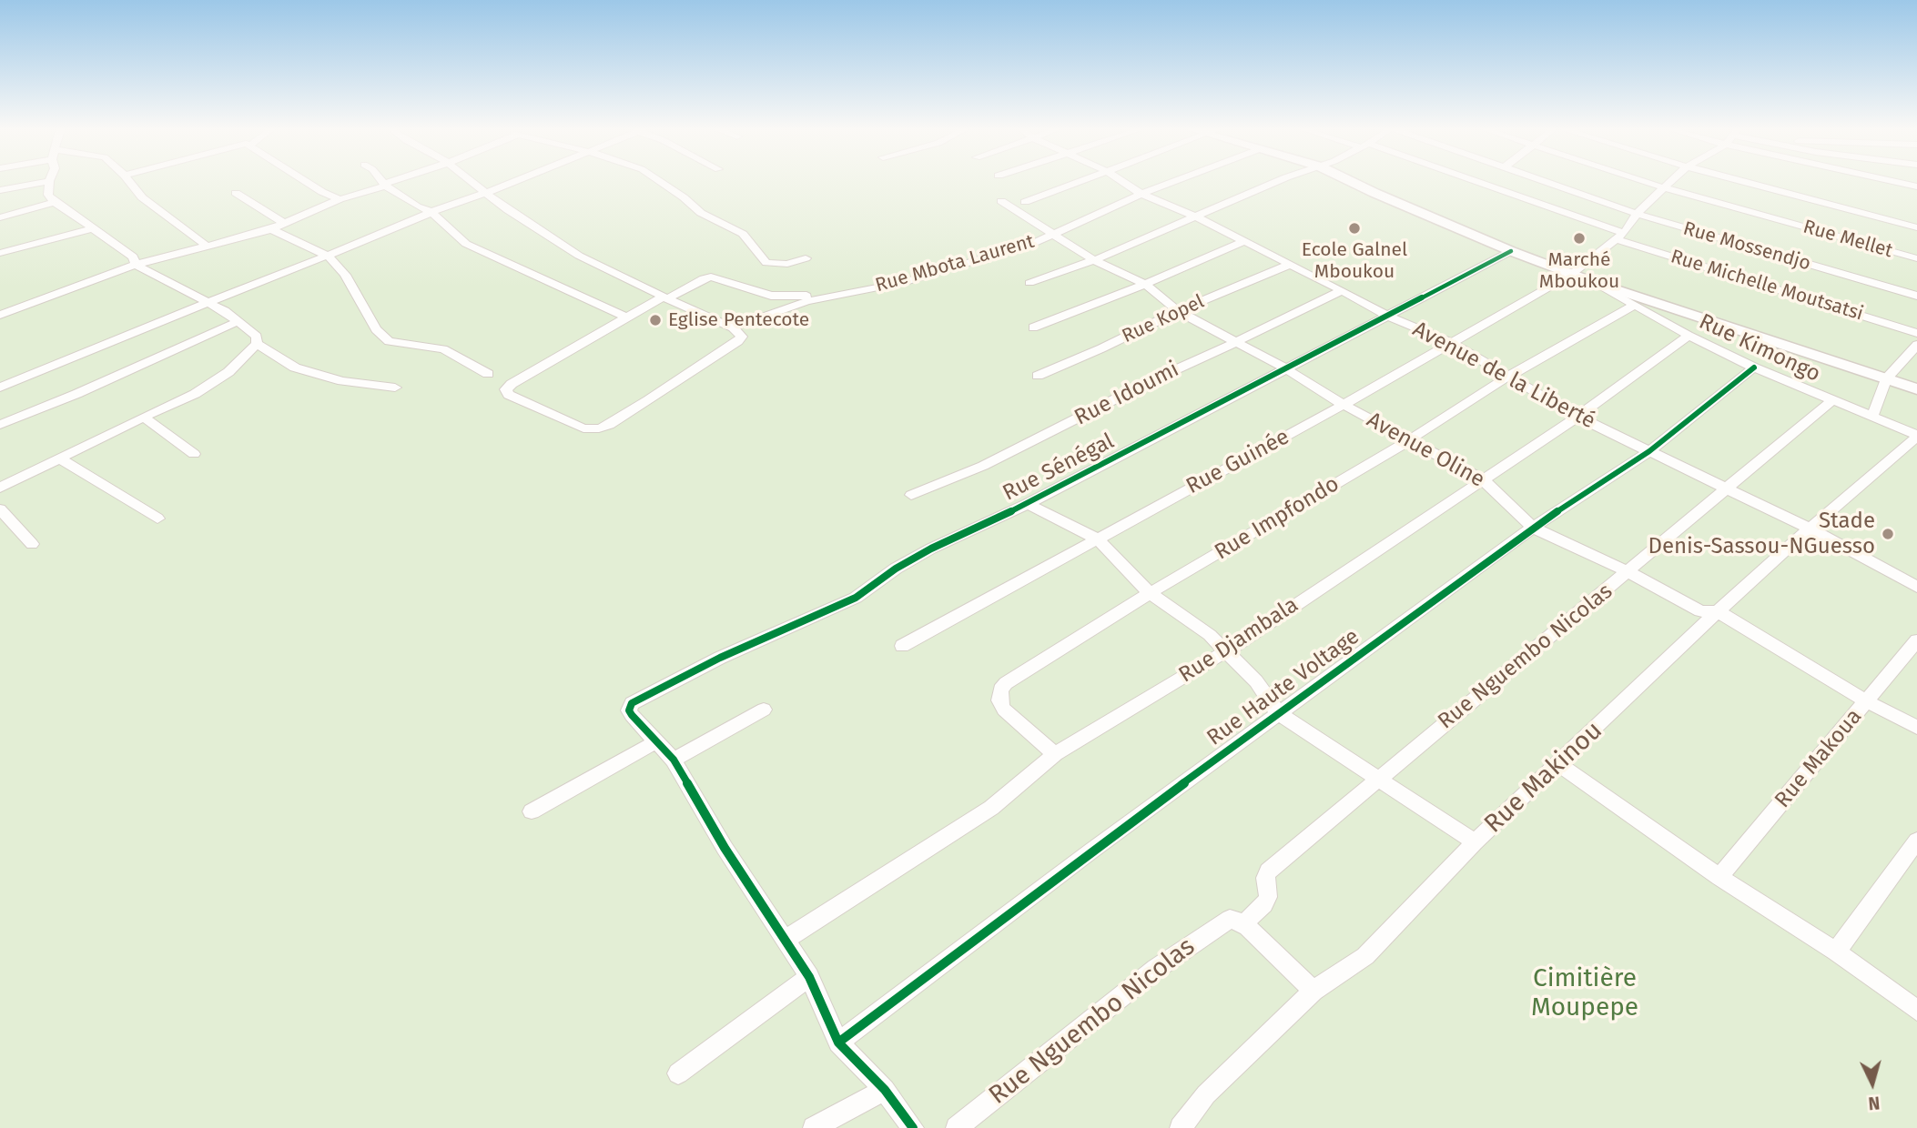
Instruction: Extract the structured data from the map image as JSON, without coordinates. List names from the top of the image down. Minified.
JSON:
{"streets":{"street":["Rue Mellet","Rue Mossendjo","Rue Mbota Laurent","Rue Michelle Moutsatsi","Rue Kopel","Rue Kimongo","Avenue de la Liberté","Rue Idoumi","Avenue Oline","Rue Guinée","Rue Sénégal","Rue Impfondo","Rue Djambala","Rue Nguembo Nicolas","Rue Haute Voltage","Rue Makoua","Rue Makinou"]},"crossings":[["Rue Mellet","Rue Guinée"],["Rue Mossendjo","Rue Guinée"],["Rue Mbota Laurent","Avenue de la Liberté"],["Rue Mbota Laurent","Avenue Oline"],["Rue Michelle Moutsatsi","Rue Guinée"],["Rue Kopel","Avenue de la Liberté"],["Rue Kopel","Avenue Oline"],["Rue Kimongo","Rue Impfondo"],["Rue Kimongo","Rue Djambala"],["Rue Kimongo","Rue Nguembo Nicolas"],["Rue Kimongo","Rue Haute Voltage"],["Rue Kimongo","Rue Makinou"],["Avenue de la Liberté","Rue Idoumi"],["Avenue de la Liberté","Rue Guinée"],["Avenue de la Liberté","Rue Sénégal"],["Avenue de la Liberté","Rue Impfondo"],["Avenue de la Liberté","Rue Djambala"],["Avenue de la Liberté","Rue Nguembo Nicolas"],["Avenue de la Liberté","Rue Haute Voltage"],["Avenue de la Liberté","Rue Makinou"],["Rue Idoumi","Avenue Oline"],["Avenue Oline","Rue Guinée"],["Avenue Oline","Rue Sénégal"],["Avenue Oline","Rue Impfondo"],["Avenue Oline","Rue Djambala"],["Avenue Oline","Rue Nguembo Nicolas"],["Avenue Oline","Rue Haute Voltage"],["Avenue Oline","Rue Makoua"],["Avenue Oline","Rue Makinou"],["Rue Impfondo","Rue Djambala"]],"parks":["Cimitière Moupepe"],"places":["Ecole Galnel Mboukou","Marché Mboukou","Eglise Pentecote","Stade Denis-Sassou-NGuesso"],"north":"bottom"}
